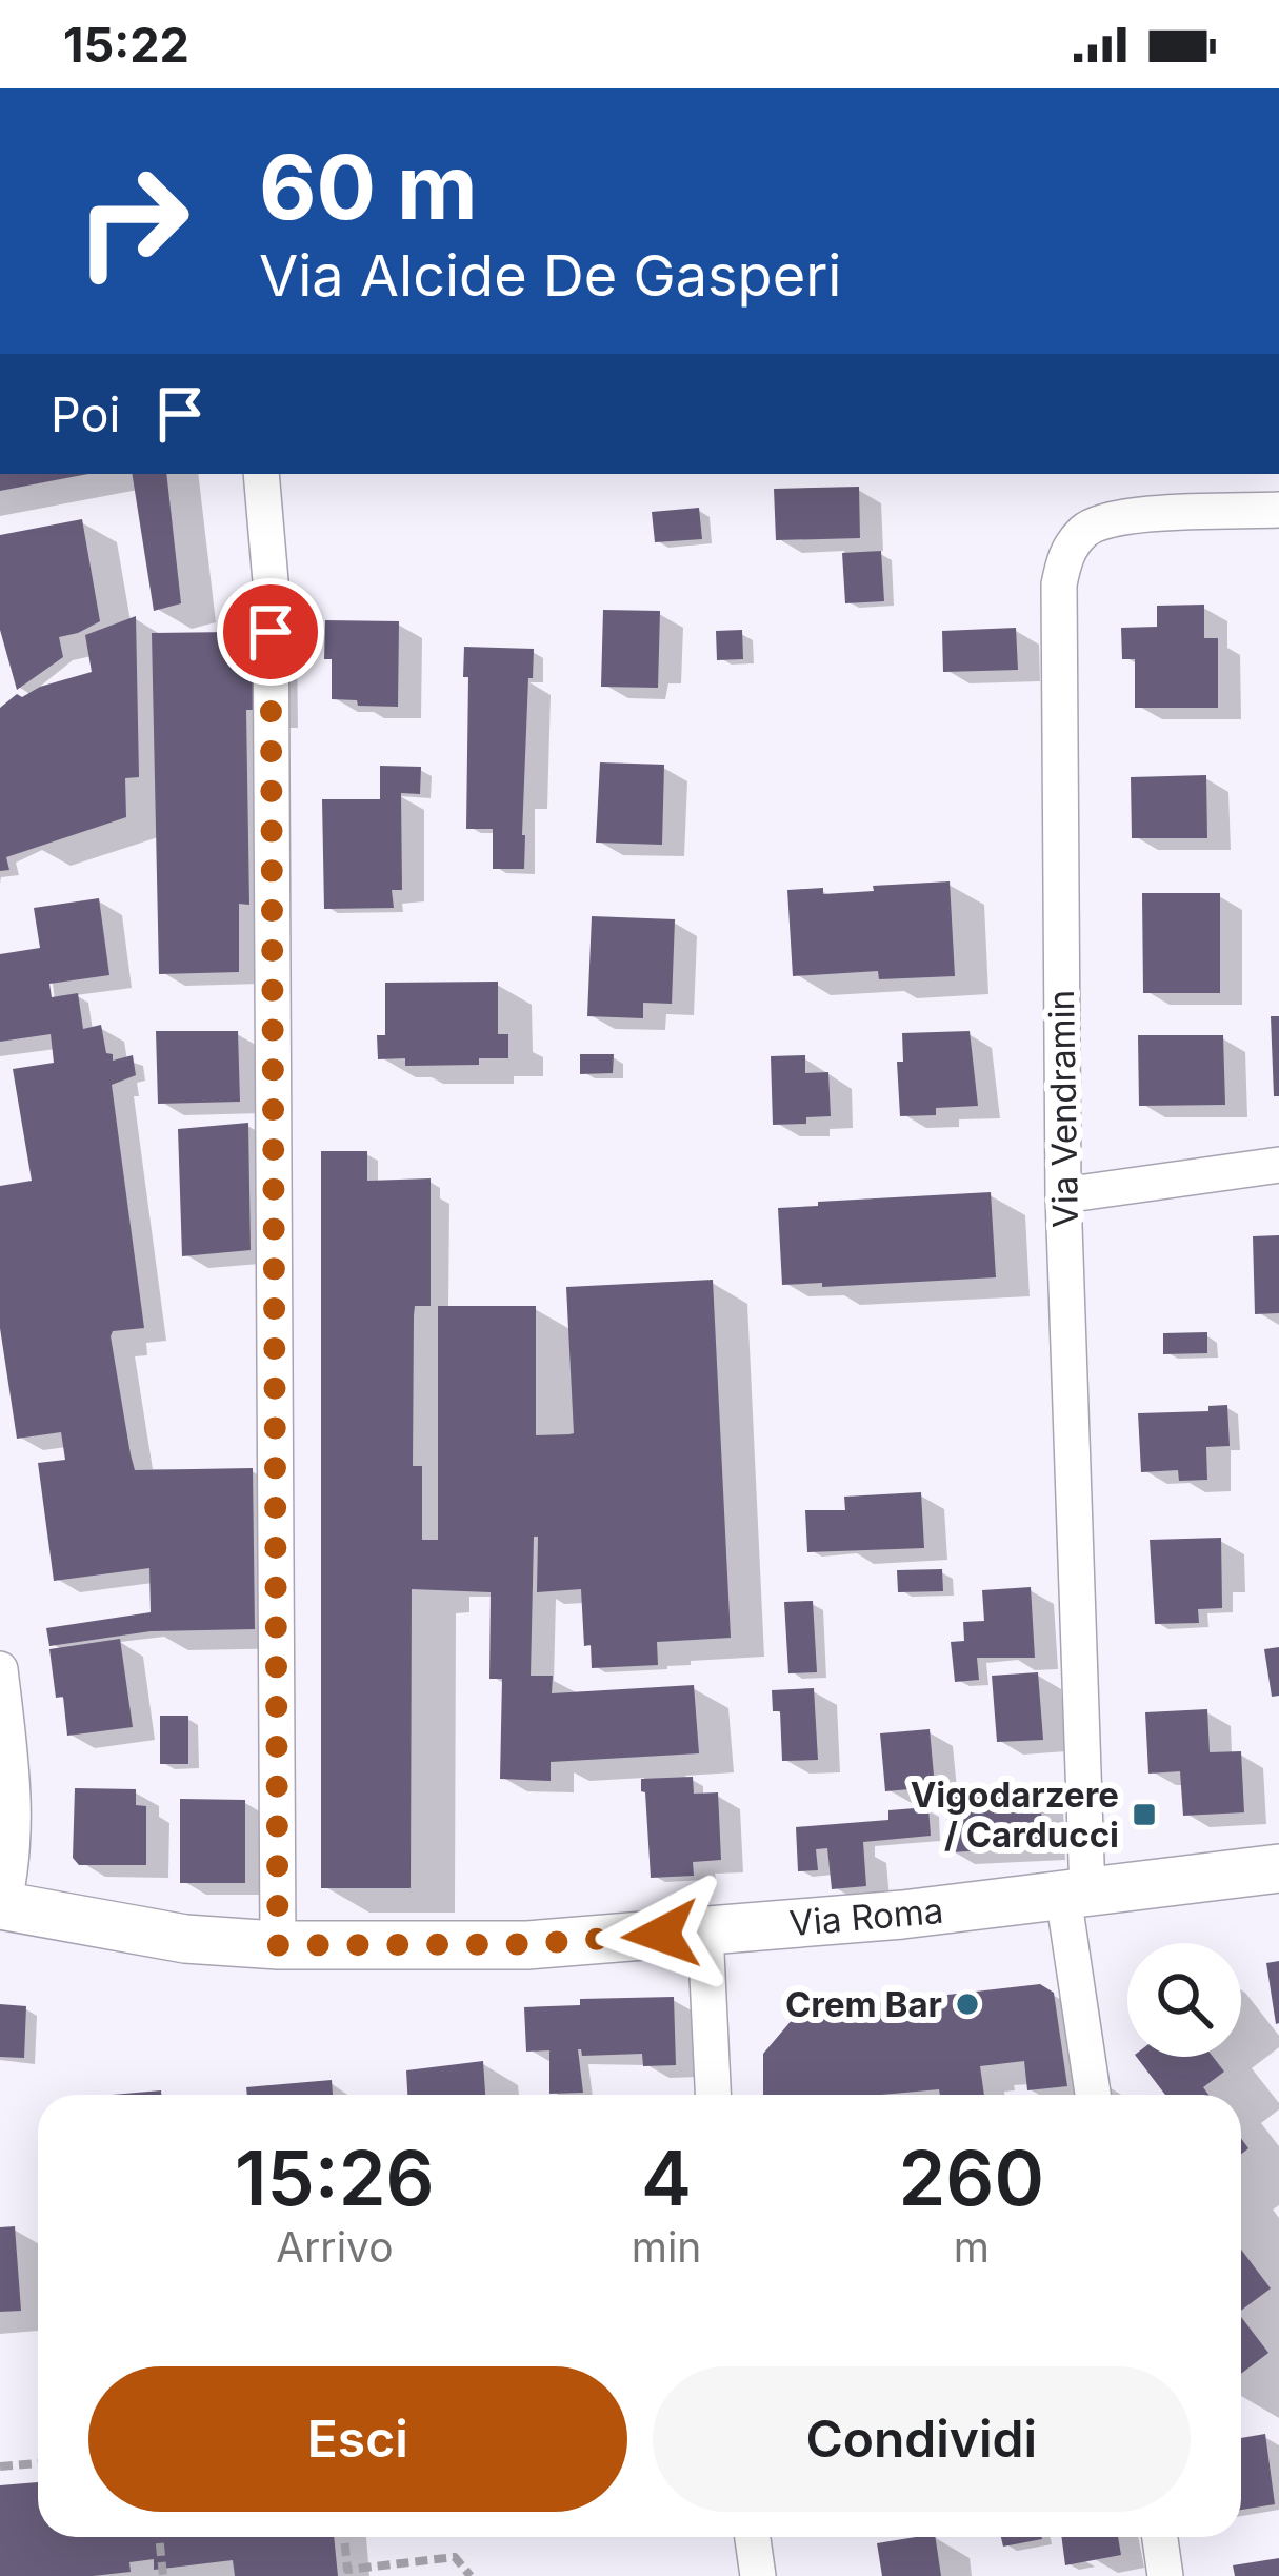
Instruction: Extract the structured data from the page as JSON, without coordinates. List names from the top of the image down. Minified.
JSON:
{"streets":{"main road":["Via Roma"],"street":["Via Vendramin"]},"crossings":[["Via Vendramin","Via Roma"]],"places":{"transit":["Vigodarzere / Carducci"],"other":["Crem Bar"]},"page":{"status":"15:22","turn":["60 m","Via Alcide De Gasperi"],"then":"Poi","eta":["15:26","Arrivo","4","min","260","m"],"buttons":["Esci","Condividi"]}}
